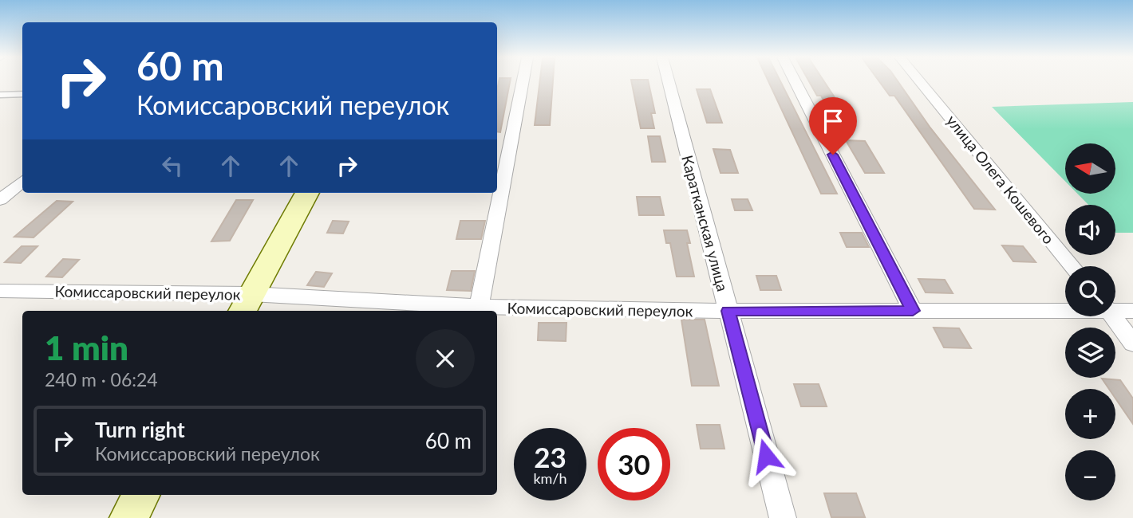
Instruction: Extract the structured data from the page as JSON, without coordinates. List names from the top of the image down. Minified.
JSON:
{"streets":{"street":["улица Олега Кошевого","Каратканская улица","Комиссаровский переулок"]},"crossings":[["Каратканская улица","Комиссаровский переулок"]],"north":"left","page":{"turn":["60 m","Комиссаровский переулок"],"map_buttons":["+","−"],"heading":["1 min","240 m · 06:24"],"list":[{"name":"Turn right","note":"Комиссаровский переулок","value":"60 m"}],"speed":"23 km/h","limit":"30"}}
